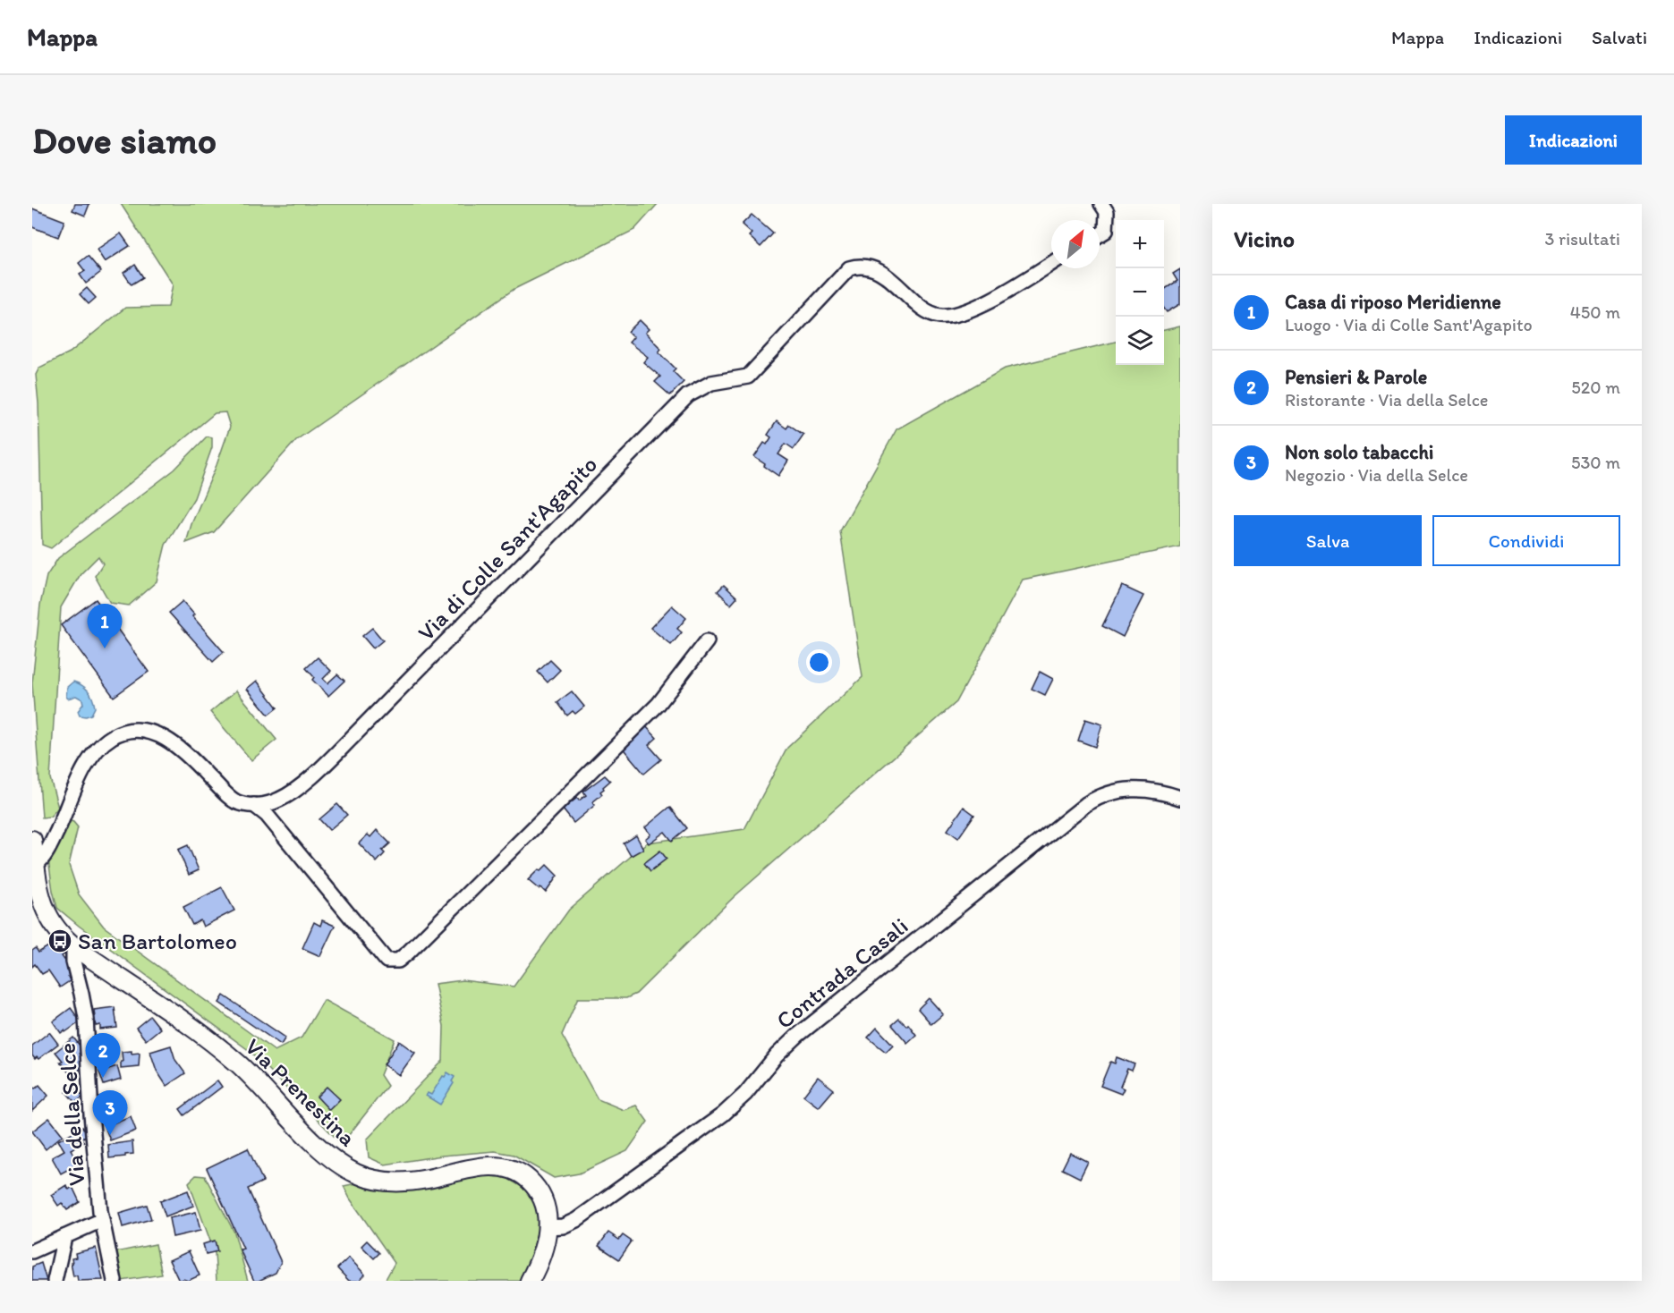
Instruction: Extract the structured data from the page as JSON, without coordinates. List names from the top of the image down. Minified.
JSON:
{"streets":{"main road":["Via Prenestina"],"street":["Via di Colle Sant'Agapito","Contrada Casali","Via della Selce"]},"crossings":[["Contrada Casali","Via Prenestina"],["Via Prenestina","Via della Selce"]],"places":{"bus stop":["San Bartolomeo"]},"north":"top right","page":{"header":"Mappa","nav":["Mappa","Indicazioni","Salvati"],"buttons":["Indicazioni",["Salva","Condividi"]],"title":"Dove siamo","heading":["Vicino","3 risultati"],"map_buttons":["+","−"],"list":[{"mark":"1","name":"Casa di riposo Meridienne","note":"Luogo · Via di Colle Sant'Agapito","value":"450 m"},{"mark":"2","name":"Pensieri & Parole","note":"Ristorante · Via della Selce","value":"520 m"},{"mark":"3","name":"Non solo tabacchi","note":"Negozio · Via della Selce","value":"530 m"}],"pins":["1","2","3"]}}
